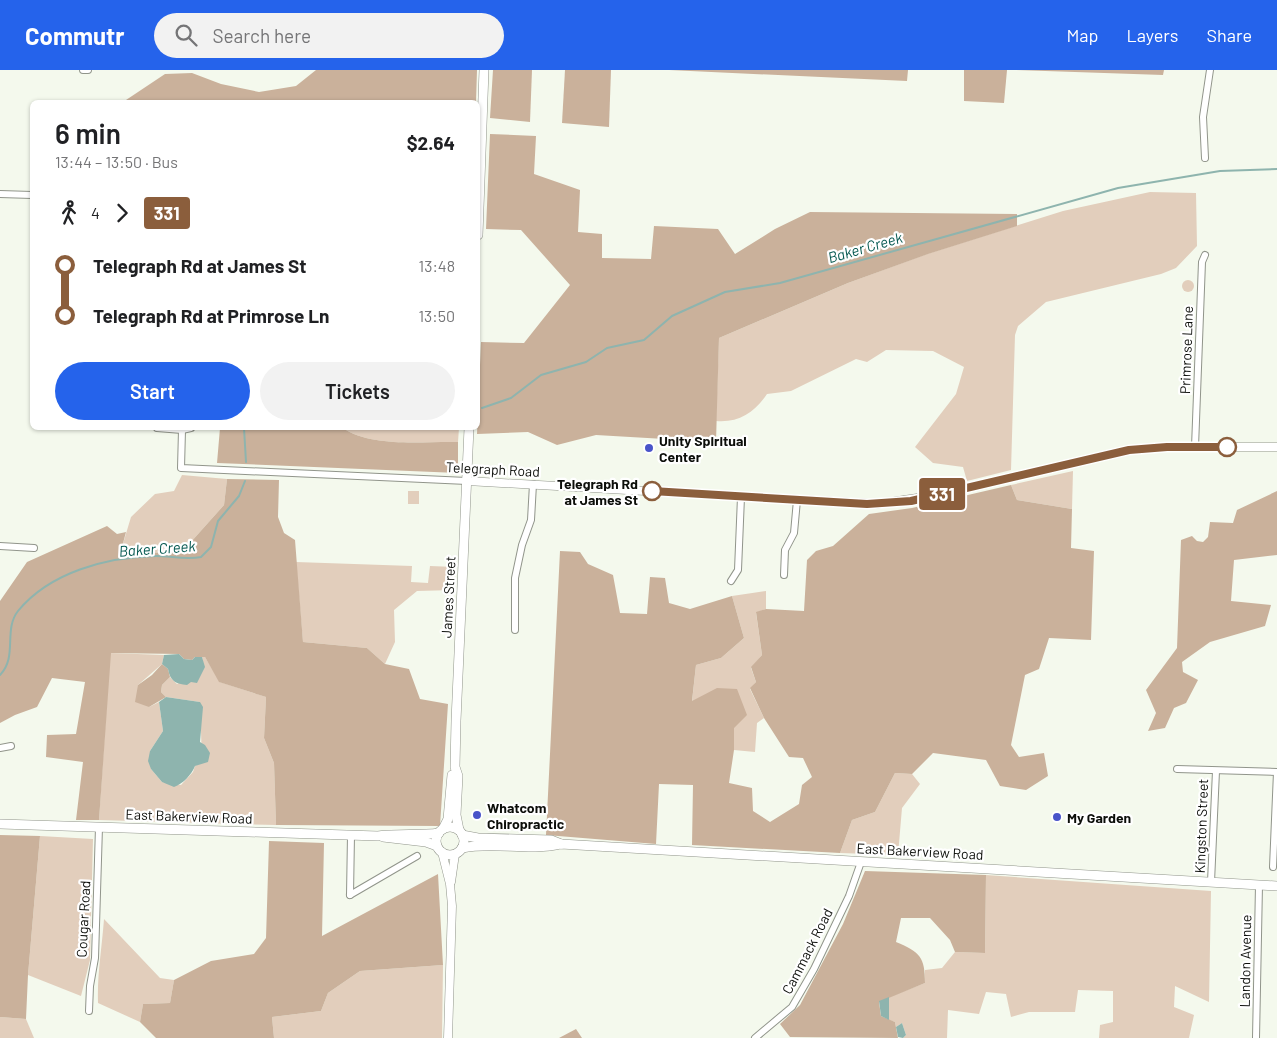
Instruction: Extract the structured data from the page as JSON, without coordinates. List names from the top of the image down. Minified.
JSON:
{"streets":{"main road":["James Street","East Bakerview Road"],"street":["Primrose Lane","Telegraph Road","Kingston Street","Cougar Road","Cammack Road","Landon Avenue"]},"crossings":[["Primrose Lane","Telegraph Road"],["Telegraph Road","James Street"],["James Street","East Bakerview Road"],["East Bakerview Road","Kingston Street"],["East Bakerview Road","Cougar Road"],["East Bakerview Road","Cammack Road"],["East Bakerview Road","Landon Avenue"]],"water":["Baker Creek"],"places":["Unity Spiritual Center","Telegraph Rd at James St","Whatcom Chiropractic","My Garden"],"lines":["bus line 331"],"page":{"header":"Commutr","search":"Search here","nav":["Map","Layers","Share"],"on_map":"331","heading":["6 min","13:44 – 13:50 · Bus","$2.64"],"legs":["4","331"],"list":[{"name":"Telegraph Rd at James St","value":"13:48"},{"name":"Telegraph Rd at Primrose Ln","value":"13:50"}],"buttons":["Start","Tickets"]}}
